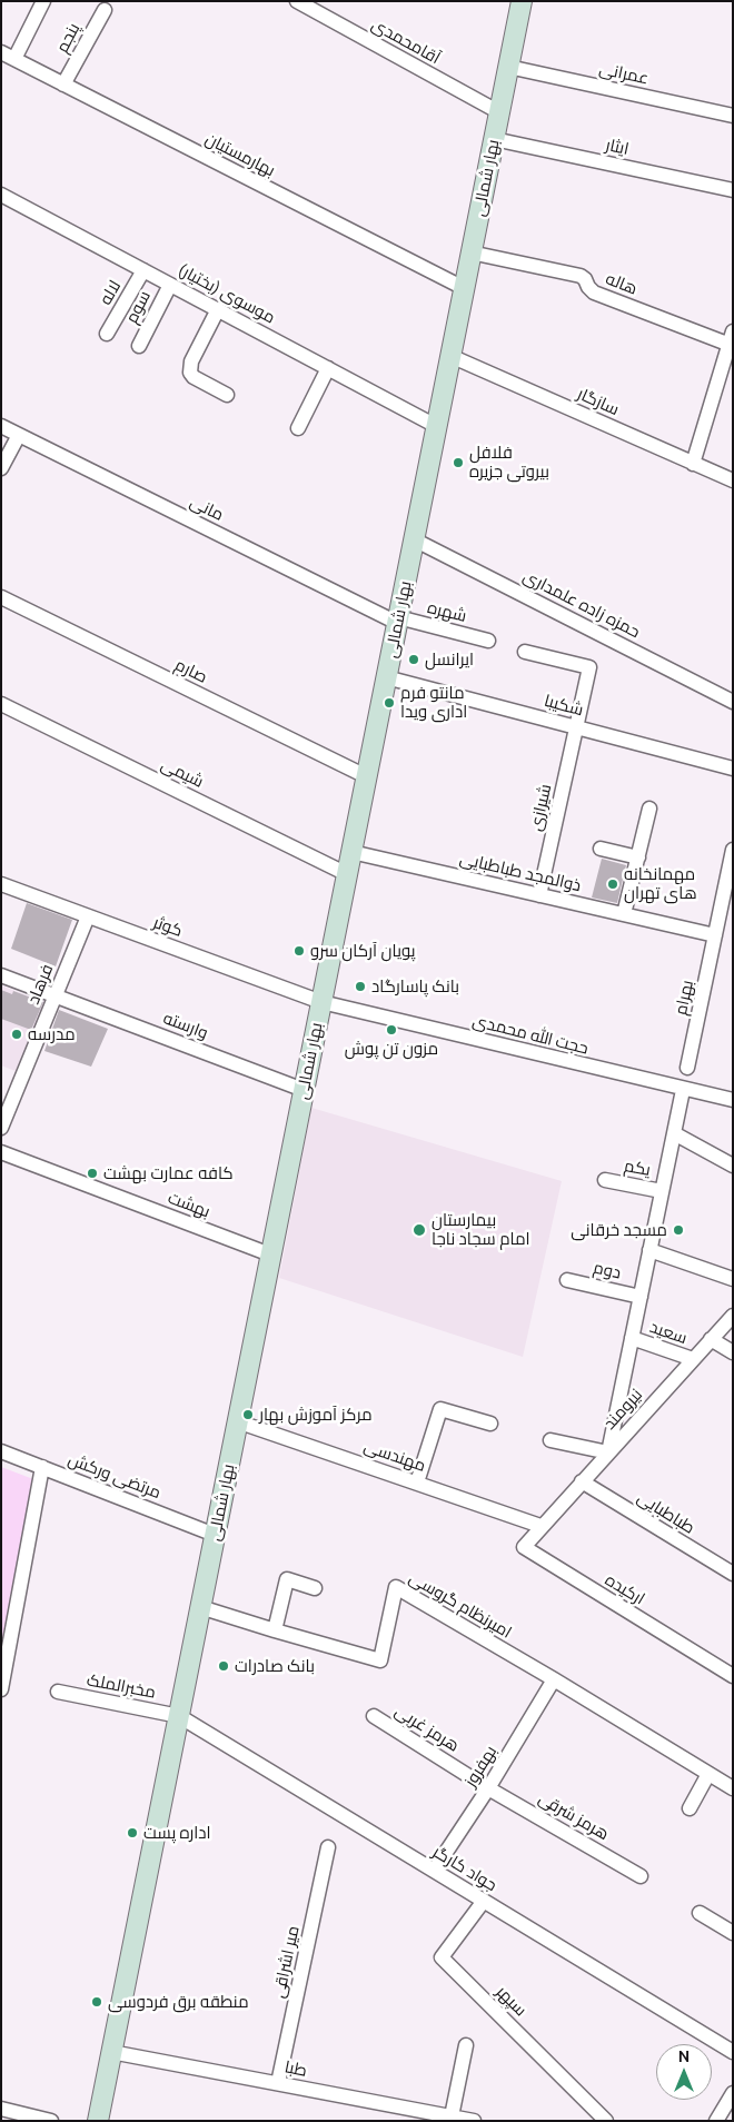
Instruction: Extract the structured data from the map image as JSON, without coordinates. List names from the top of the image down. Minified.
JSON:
{"streets":{"main road":["بهار شمالی"],"street":["پنجم","آقامحمدی","عمرانی","ایثار","بهارمستیان","هاله","لاله","موسوی (بختیار)","سوم","سازگار","مانی","حمزه زاده علمداری","شهره","صارم","شکیبا","شیمی","شیرازی","ذوالمجد طباطبایی","کوثر","فرهاد","بهرام","وارسته","حجت الله محمدی","یکم","بهشت","دوم","سعید","نیرومند","مهندسی","مرتضی ورکش","طباطبایی","ارکیده","امیرنظام گروسی","مخبرالملک","هرمز غربی","بهفروز","هرمز شرقی","جواد کارگر","میر اشراقی","سپهر","طبا"]},"crossings":[["پنجم","بهارمستیان"],["آقامحمدی","بهار شمالی"],["عمرانی","بهار شمالی"],["ایثار","بهار شمالی"],["بهارمستیان","بهار شمالی"],["بهار شمالی","هاله"],["بهار شمالی","موسوی (بختیار)"],["بهار شمالی","سازگار"],["بهار شمالی","مانی"],["بهار شمالی","حمزه زاده علمداری"],["بهار شمالی","شهره"],["بهار شمالی","صارم"],["بهار شمالی","شکیبا"],["بهار شمالی","شیمی"],["بهار شمالی","ذوالمجد طباطبایی"],["بهار شمالی","کوثر"],["بهار شمالی","وارسته"],["بهار شمالی","حجت الله محمدی"],["بهار شمالی","بهشت"],["بهار شمالی","مهندسی"],["بهار شمالی","مرتضی ورکش"],["بهار شمالی","امیرنظام گروسی"],["بهار شمالی","مخبرالملک"],["بهار شمالی","جواد کارگر"],["بهار شمالی","طبا"],["هاله","سازگار"],["لاله","موسوی (بختیار)"],["موسوی (بختیار)","سوم"],["مانی","شهره"],["شکیبا","شیرازی"],["شیرازی","ذوالمجد طباطبایی"],["ذوالمجد طباطبایی","بهرام"],["کوثر","فرهاد"],["کوثر","حجت الله محمدی"],["فرهاد","وارسته"],["سعید","نیرومند"],["نیرومند","مهندسی"],["نیرومند","طباطبایی"],["نیرومند","ارکیده"],["مهندسی","ارکیده"],["امیرنظام گروسی","بهفروز"],["مخبرالملک","جواد کارگر"],["هرمز غربی","بهفروز"],["هرمز غربی","هرمز شرقی"],["بهفروز","هرمز شرقی"],["بهفروز","جواد کارگر"],["جواد کارگر","سپهر"],["میر اشراقی","طبا"]],"places":["فلافل بیروتی جزیره","ایرانسل","مانتو فرم اداری ویدا","مهمانخانه های تهران","پویان آرکان سرو","بانک پاسارگاد","مزون تن پوش","مدرسه","کافه عمارت بهشت","بیمارستان امام سجاد ناجا","مسجد خرقانی","مرکز آموزش بهار","بانک صادرات","اداره پست","منطقه برق فردوسی"],"north":"top"}
